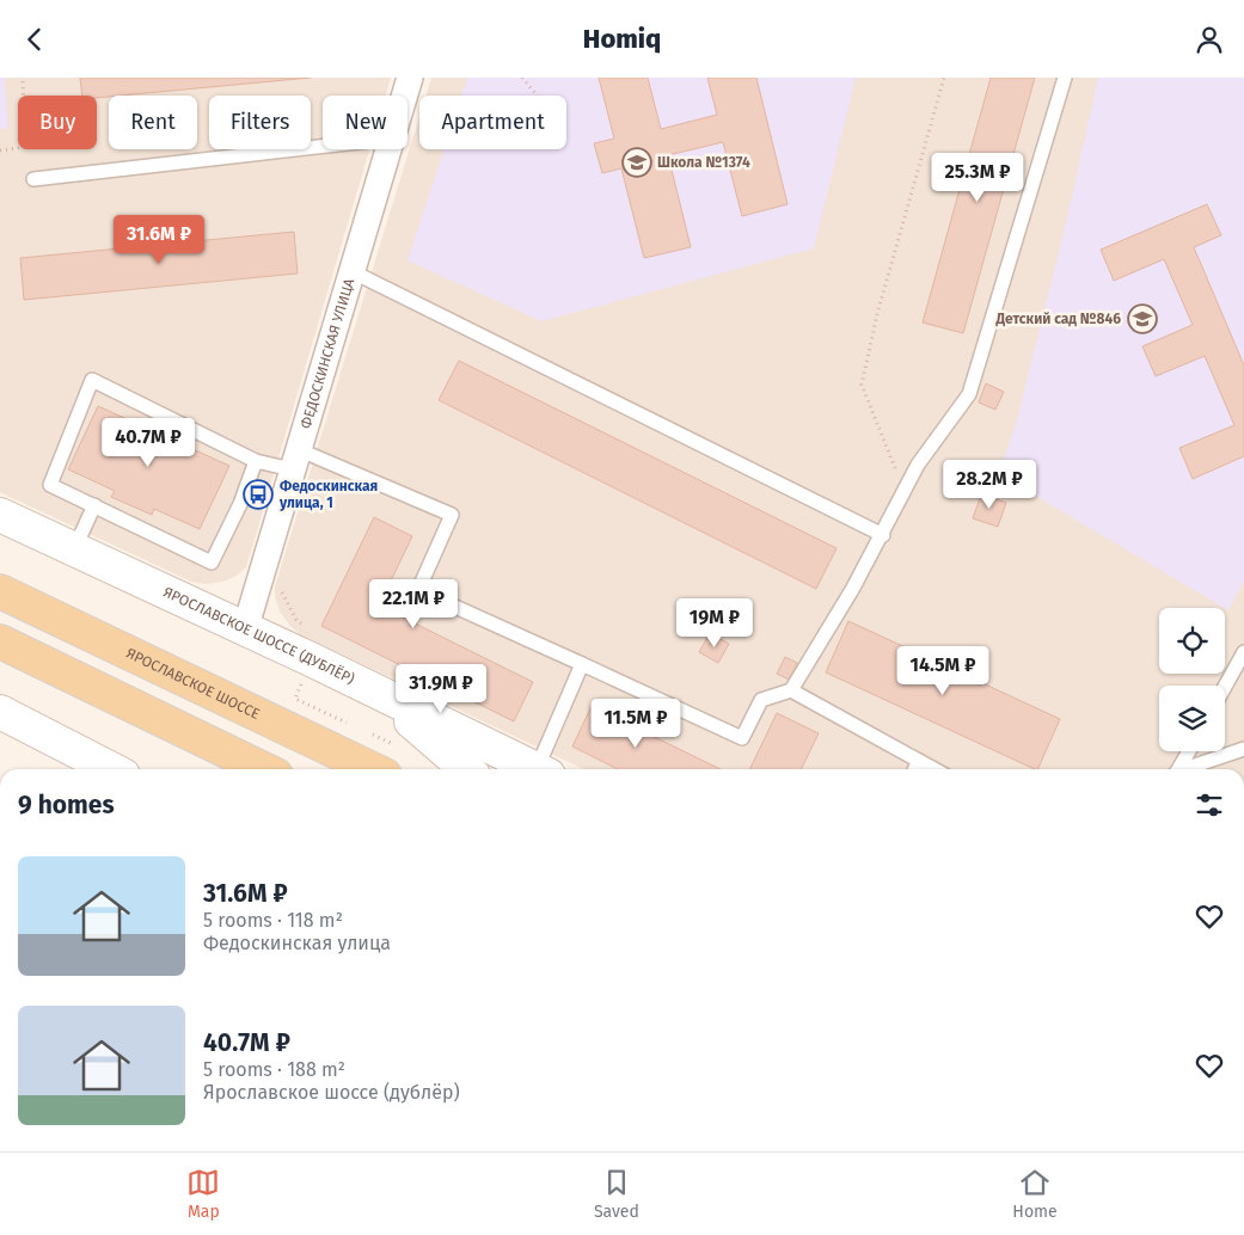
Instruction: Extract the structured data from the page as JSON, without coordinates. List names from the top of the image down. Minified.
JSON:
{"streets":{"main road":["ЯРОСЛАВСКОЕ ШОССЕ"],"street":["ФЕДОСКИНСКАЯ УЛИЦА","ЯРОСЛАВСКОЕ ШОССЕ (ДУБЛЁР)"]},"crossings":[["ФЕДОСКИНСКАЯ УЛИЦА","ЯРОСЛАВСКОЕ ШОССЕ (ДУБЛЁР)"]],"places":{"school or university":["Школа №1374","Детский сад №846"],"bus stop":["Федоскинская улица, 1"]},"page":{"header":"Homiq","chip":["Buy","Rent","Filters","New","Apartment"],"price":["25.3M ₽","31.6M ₽","40.7M ₽","28.2M ₽","22.1M ₽","19M ₽","14.5M ₽","31.9M ₽","11.5M ₽"],"heading":"9 homes","list":[{"name":"31.6M ₽","note":"5 rooms · 118 m² · Федоскинская улица"},{"name":"40.7M ₽","note":"5 rooms · 188 m² · Ярославское шоссе (дублёр)"}],"tabs":["Map","Saved","Home"]}}
